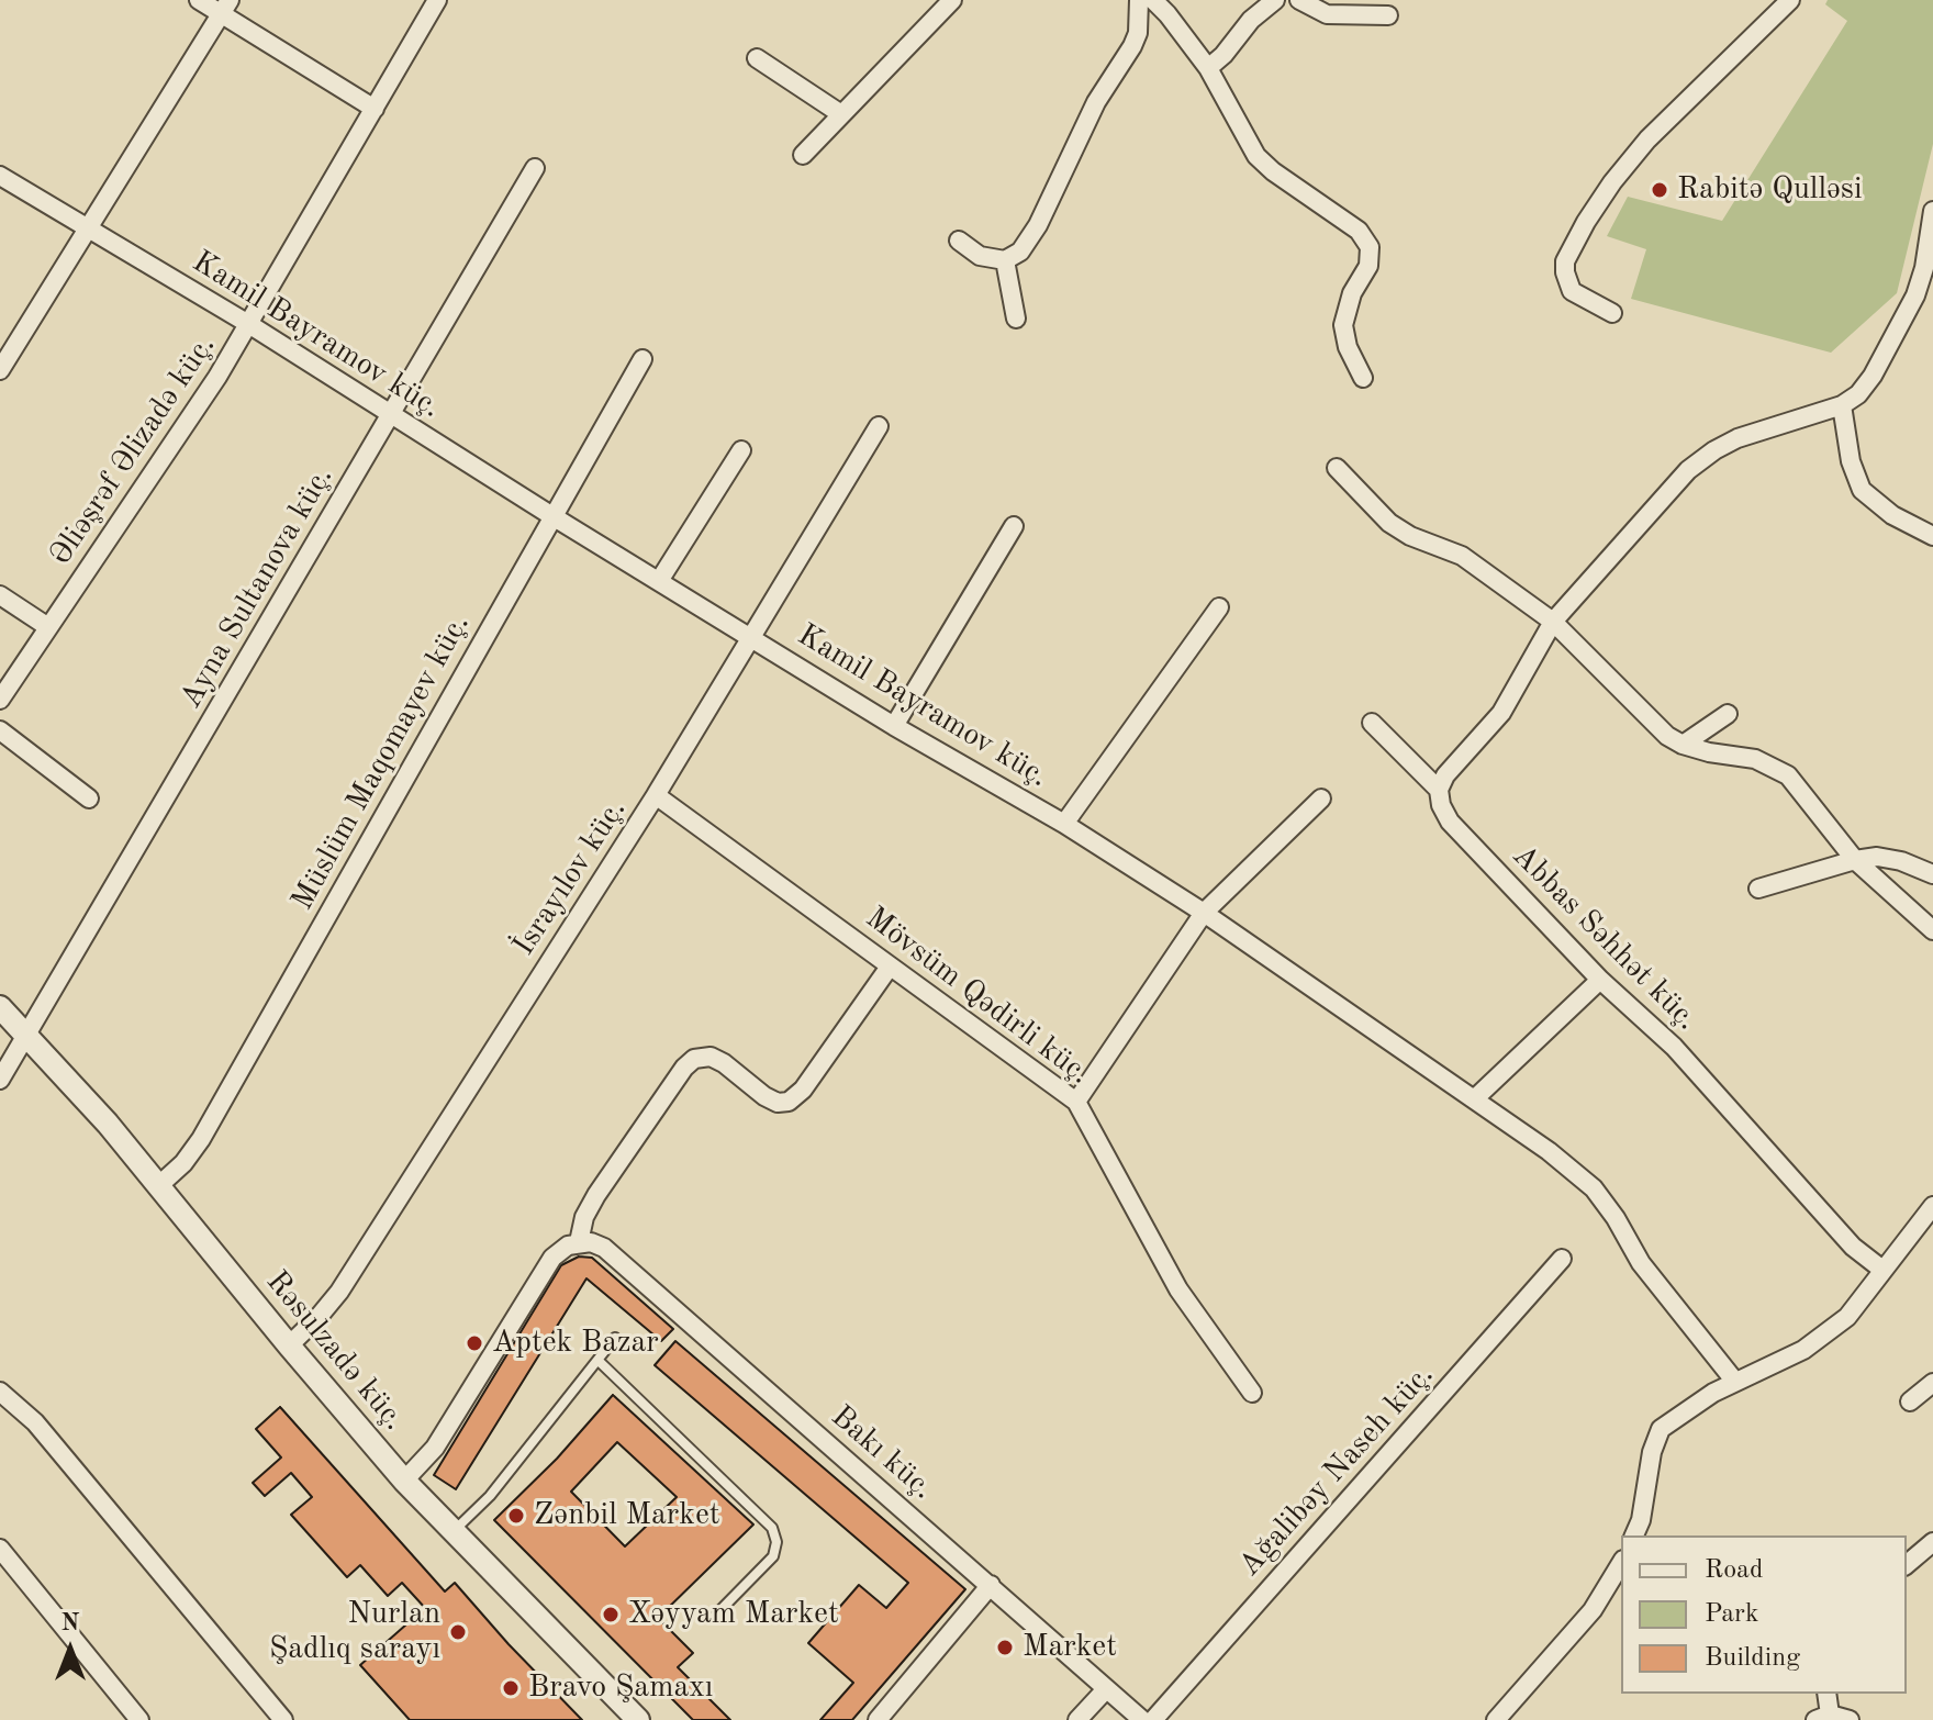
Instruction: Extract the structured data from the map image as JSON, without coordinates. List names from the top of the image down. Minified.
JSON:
{"streets":{"street":["Kamil Bayramov küç.","Əliəşrəf Əlizadə küç.","Ayna Sultanova küç.","Müslüm Maqomayev küç.","İsrayılov küç.","Abbas Səhhət küç.","Mövsüm Qədirli küç.","Rəsulzadə küç.","Bakı küç.","Ağalibəy Naseh küç."]},"crossings":[["Kamil Bayramov küç.","Əliəşrəf Əlizadə küç."],["Kamil Bayramov küç.","Ayna Sultanova küç."],["Kamil Bayramov küç.","Müslüm Maqomayev küç."],["Kamil Bayramov küç.","İsrayılov küç."],["Ayna Sultanova küç.","Rəsulzadə küç."],["Müslüm Maqomayev küç.","Rəsulzadə küç."],["İsrayılov küç.","Mövsüm Qədirli küç."],["İsrayılov küç.","Rəsulzadə küç."]],"places":["Rabitə Qulləsi","Aptek Bazar","Zənbil Market","Xəyyam Market","Nurlan Şadlıq sarayı","Market","Bravo Şamaxı"],"legend":["Road","Park","Building"],"north":"top"}
